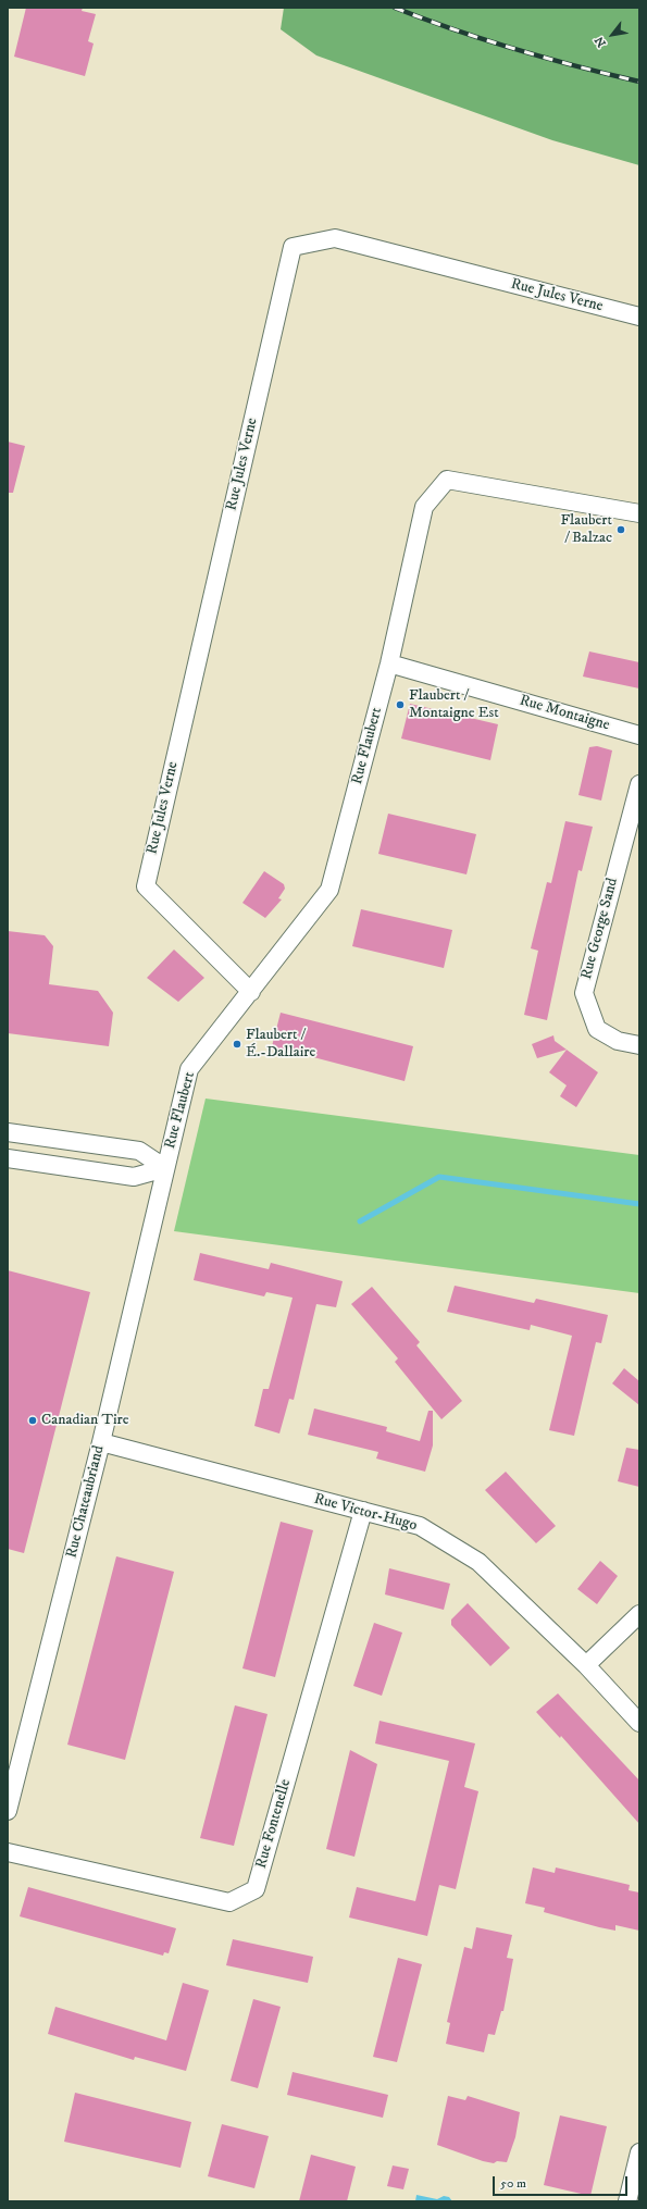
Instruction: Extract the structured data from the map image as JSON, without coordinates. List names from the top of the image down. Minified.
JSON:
{"streets":{"street":["Rue Jules Verne","Rue Montaigne","Rue Flaubert","Rue George Sand","Rue Chateaubriand","Rue Victor-Hugo","Rue Fontenelle"]},"crossings":[["Rue Jules Verne","Rue Flaubert"],["Rue Montaigne","Rue Flaubert"],["Rue Flaubert","Rue Chateaubriand"],["Rue Chateaubriand","Rue Victor-Hugo"],["Rue Victor-Hugo","Rue Fontenelle"]],"places":["Flaubert / Balzac","Flaubert / Montaigne Est","Flaubert / É.-Dallaire","Canadian Tire"],"scale_bar":"50 m","north":"bottom left"}
